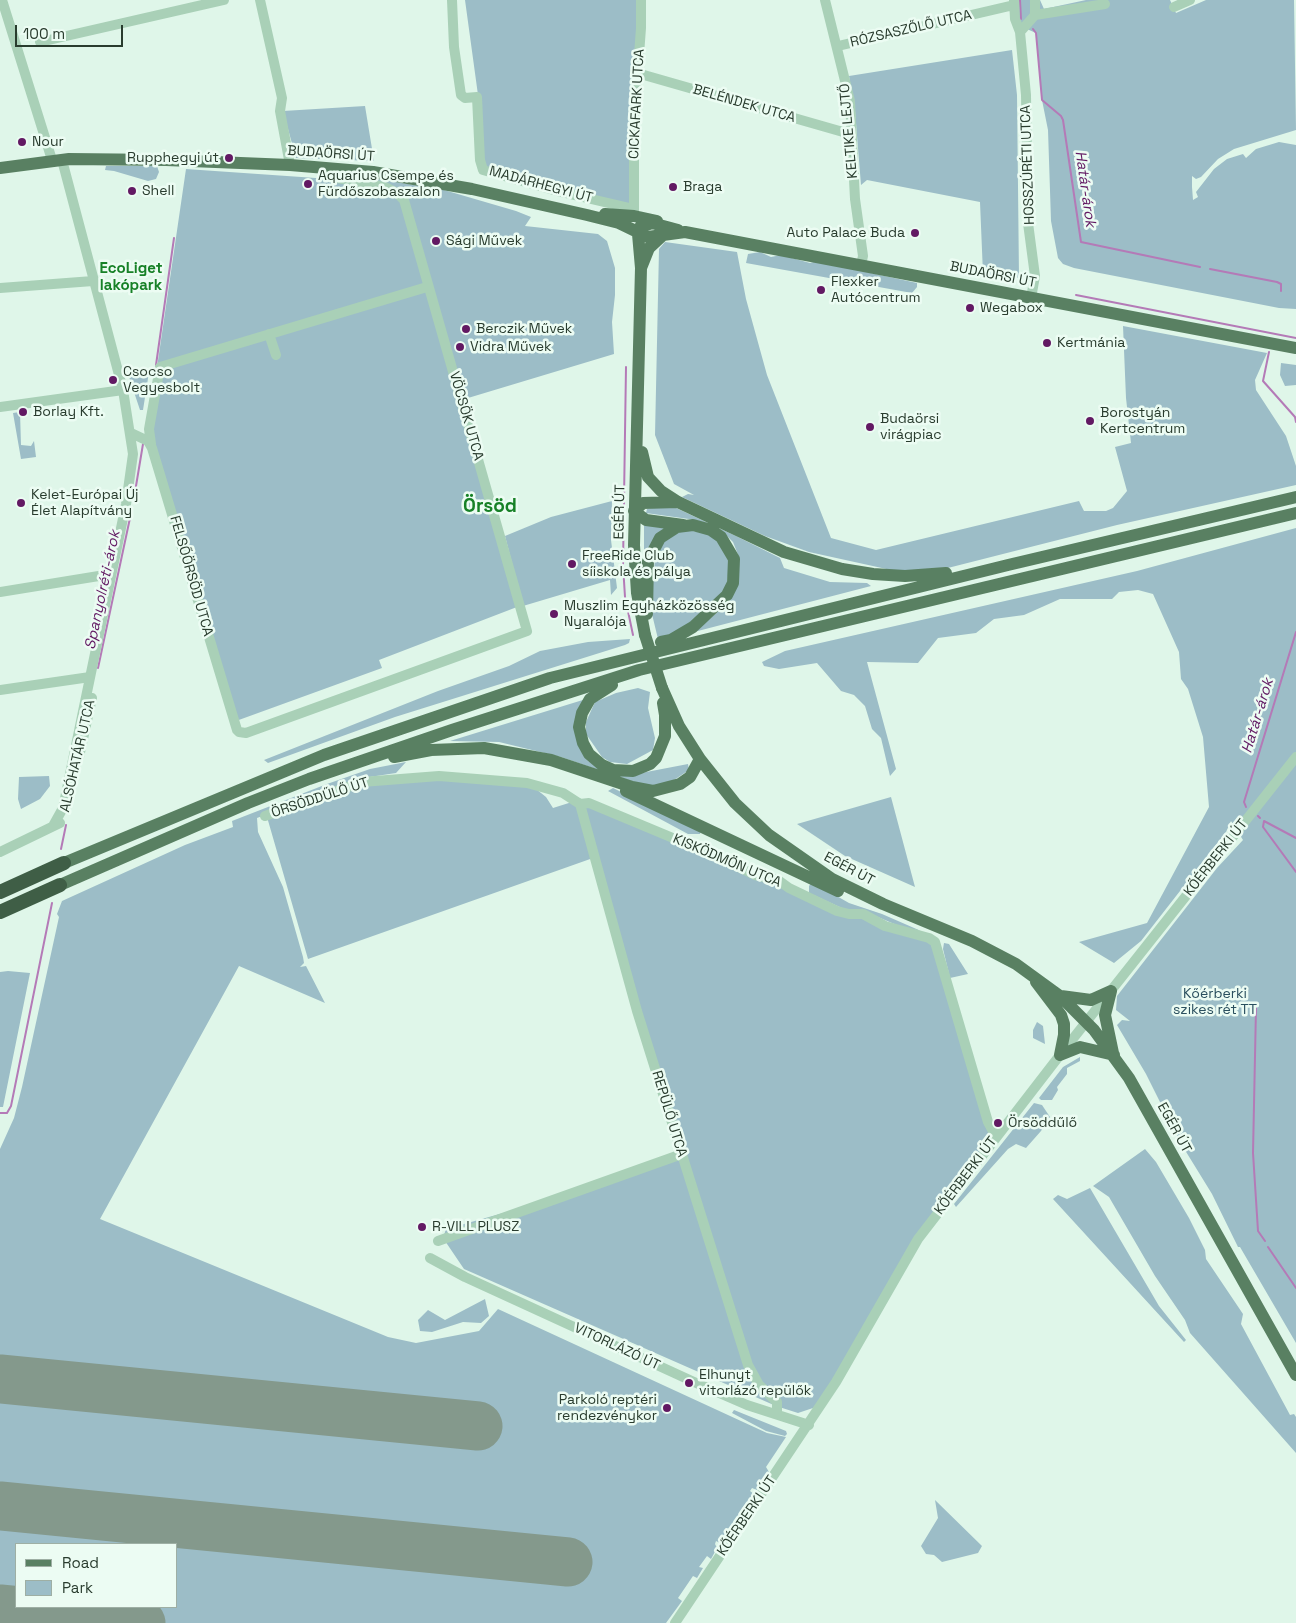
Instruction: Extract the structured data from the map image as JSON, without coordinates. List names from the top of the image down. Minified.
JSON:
{"streets":{"main road":["BUDAÖRSI ÚT","EGÉR ÚT"],"street":["RÓZSASZŐLŐ UTCA","CICKAFARK UTCA","BELÉNDEK UTCA","KELTIKE LEJTŐ","HOSSZÚRÉTI UTCA","MADÁRHEGYI ÚT","VÖCSÖK UTCA","FELSŐÖRSÖD UTCA","ALSÓHATÁR UTCA","ÖRSÖDDŰLŐ ÚT","KŐÉRBERKI ÚT","KISKÖDMÖN UTCA","REPÜLŐ UTCA","VITORLÁZÓ ÚT"]},"crossings":[["RÓZSASZŐLŐ UTCA","KELTIKE LEJTŐ"],["RÓZSASZŐLŐ UTCA","HOSSZÚRÉTI UTCA"],["CICKAFARK UTCA","BELÉNDEK UTCA"],["CICKAFARK UTCA","BUDAÖRSI ÚT"],["CICKAFARK UTCA","MADÁRHEGYI ÚT"],["CICKAFARK UTCA","EGÉR ÚT"],["BELÉNDEK UTCA","KELTIKE LEJTŐ"],["KELTIKE LEJTŐ","BUDAÖRSI ÚT"],["BUDAÖRSI ÚT","HOSSZÚRÉTI UTCA"],["BUDAÖRSI ÚT","MADÁRHEGYI ÚT"],["BUDAÖRSI ÚT","VÖCSÖK UTCA"],["BUDAÖRSI ÚT","EGÉR ÚT"],["BUDAÖRSI ÚT","ALSÓHATÁR UTCA"],["MADÁRHEGYI ÚT","EGÉR ÚT"],["VÖCSÖK UTCA","FELSŐÖRSÖD UTCA"],["EGÉR ÚT","KŐÉRBERKI ÚT"],["FELSŐÖRSÖD UTCA","ALSÓHATÁR UTCA"],["ÖRSÖDDŰLŐ ÚT","KISKÖDMÖN UTCA"],["ÖRSÖDDŰLŐ ÚT","REPÜLŐ UTCA"],["KŐÉRBERKI ÚT","KISKÖDMÖN UTCA"],["KŐÉRBERKI ÚT","VITORLÁZÓ ÚT"],["KISKÖDMÖN UTCA","REPÜLŐ UTCA"],["REPÜLŐ UTCA","VITORLÁZÓ ÚT"]],"districts":["EcoLiget lakópark","Örsöd"],"water":["Határ-árok","Spanyolréti-árok"],"parks":["Kőérberki szikes rét TT"],"places":["Nour","Rupphegyi út","Aquarius Csempe és Fürdőszobaszalon","Braga","Shell","Auto Palace Buda","Sági Művek","Flexker Autócentrum","Wegabox","Berczik Művek","Kertmánia","Vidra Művek","Csocso Vegyesbolt","Borlay Kft.","Borostyán Kertcentrum","Budaörsi virágpiac","Kelet-Európai Új Élet Alapítvány","FreeRide Club síiskola és pálya","Muszlim Egyházközösség Nyaralója","Örsöddűlő","R-VILL PLUSZ","Elhunyt vitorlázó repülők","Parkoló reptéri rendezvénykor"],"legend":["Road","Park"],"scale_bar":"100 m"}
